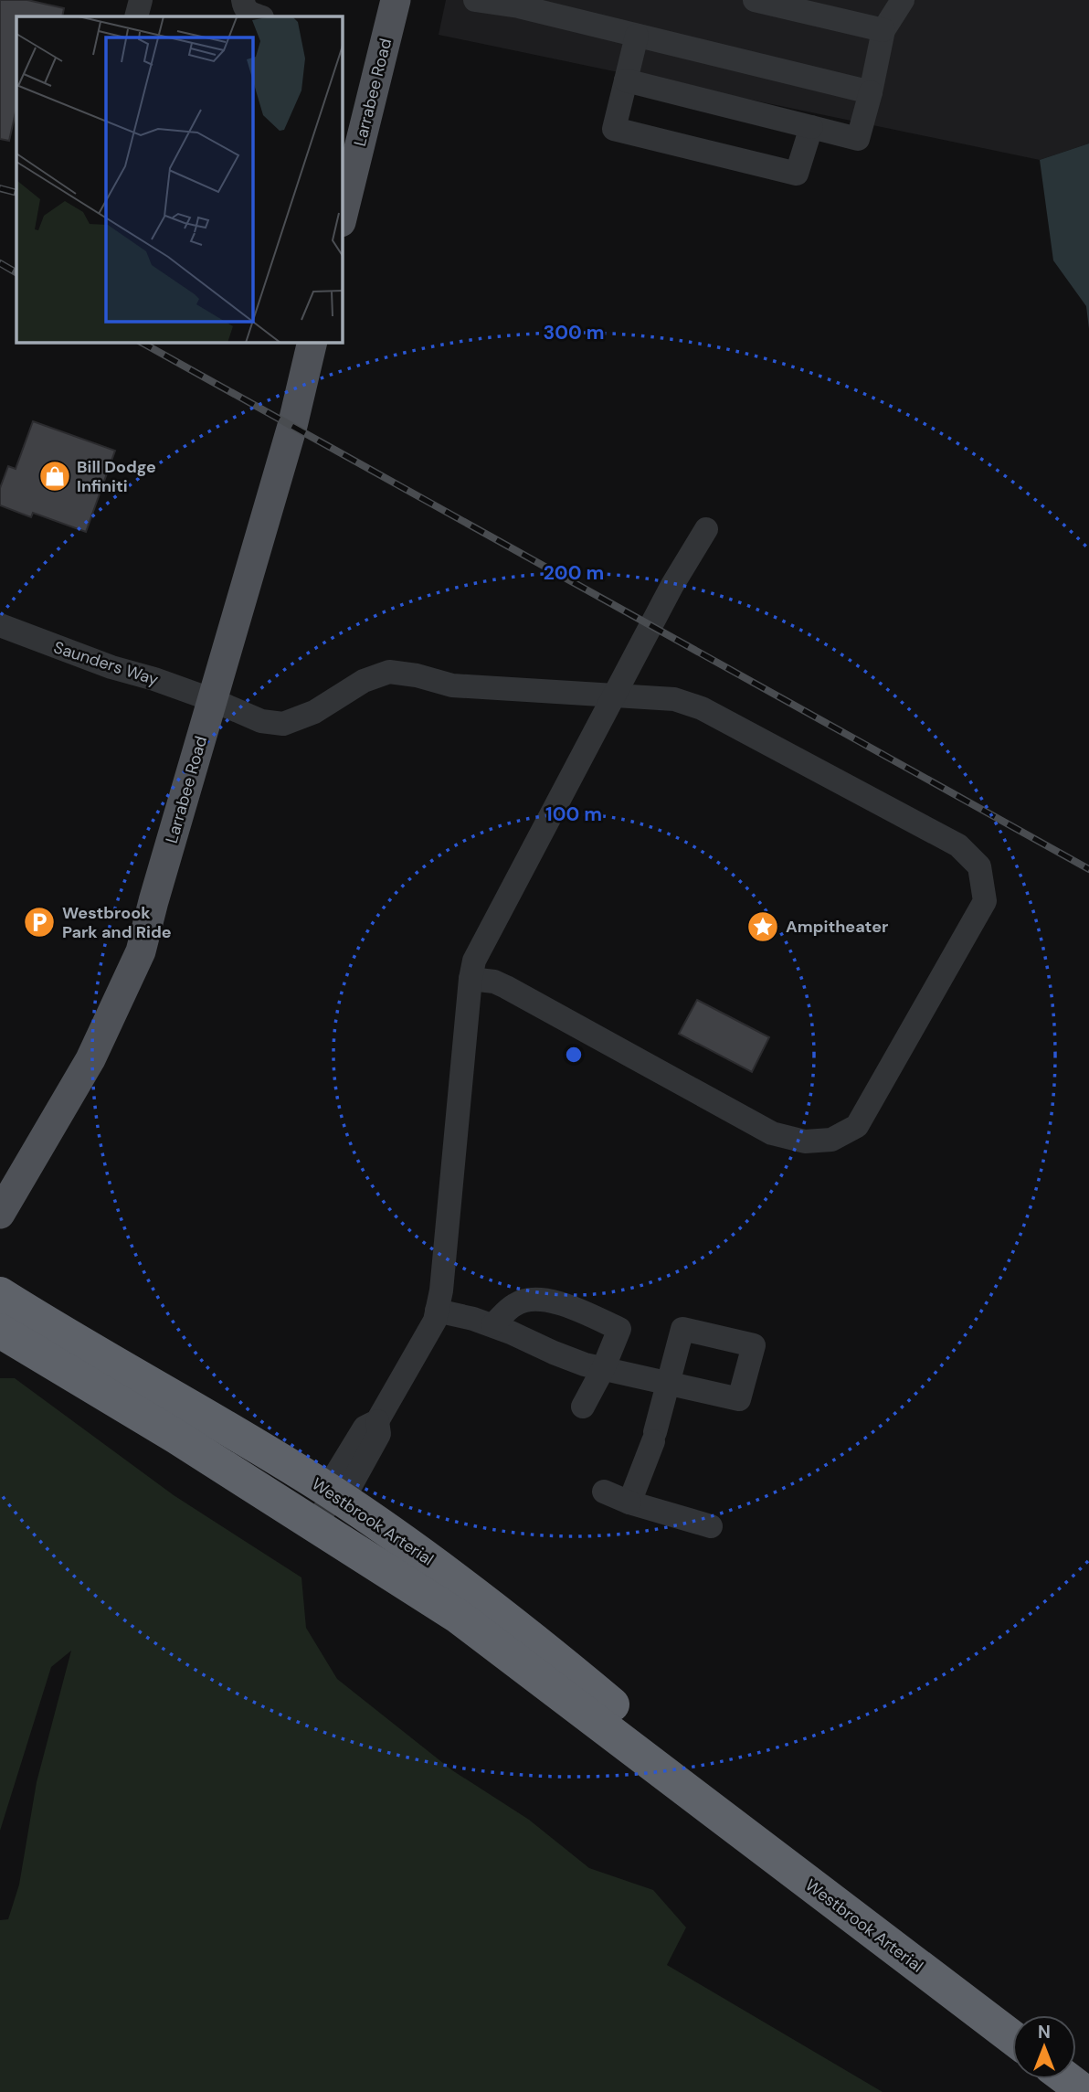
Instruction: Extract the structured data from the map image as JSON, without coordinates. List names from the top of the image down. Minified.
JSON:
{"streets":{"highway":["Westbrook Arterial"],"main road":["Larrabee Road"],"lane":["Saunders Way"]},"crossings":[["Larrabee Road","Saunders Way"]],"places":{"shop":["Bill Dodge Infiniti"],"parking":["Westbrook Park and Ride"],"place":["Ampitheater"]},"north":"top","rings":["300 m","200 m","100 m"]}
